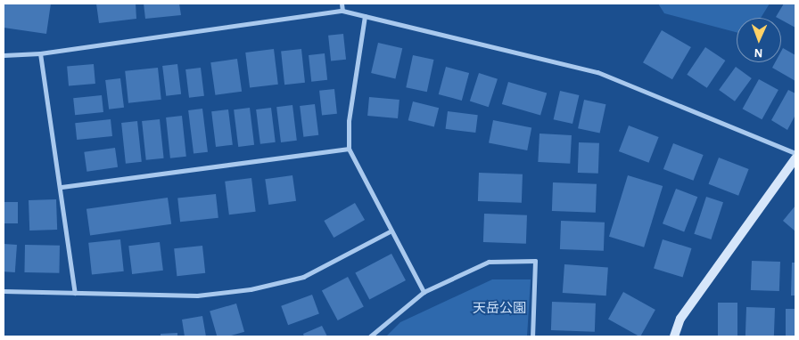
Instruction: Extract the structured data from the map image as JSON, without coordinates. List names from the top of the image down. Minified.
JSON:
{"parks":["天岳公園"],"north":"bottom"}
